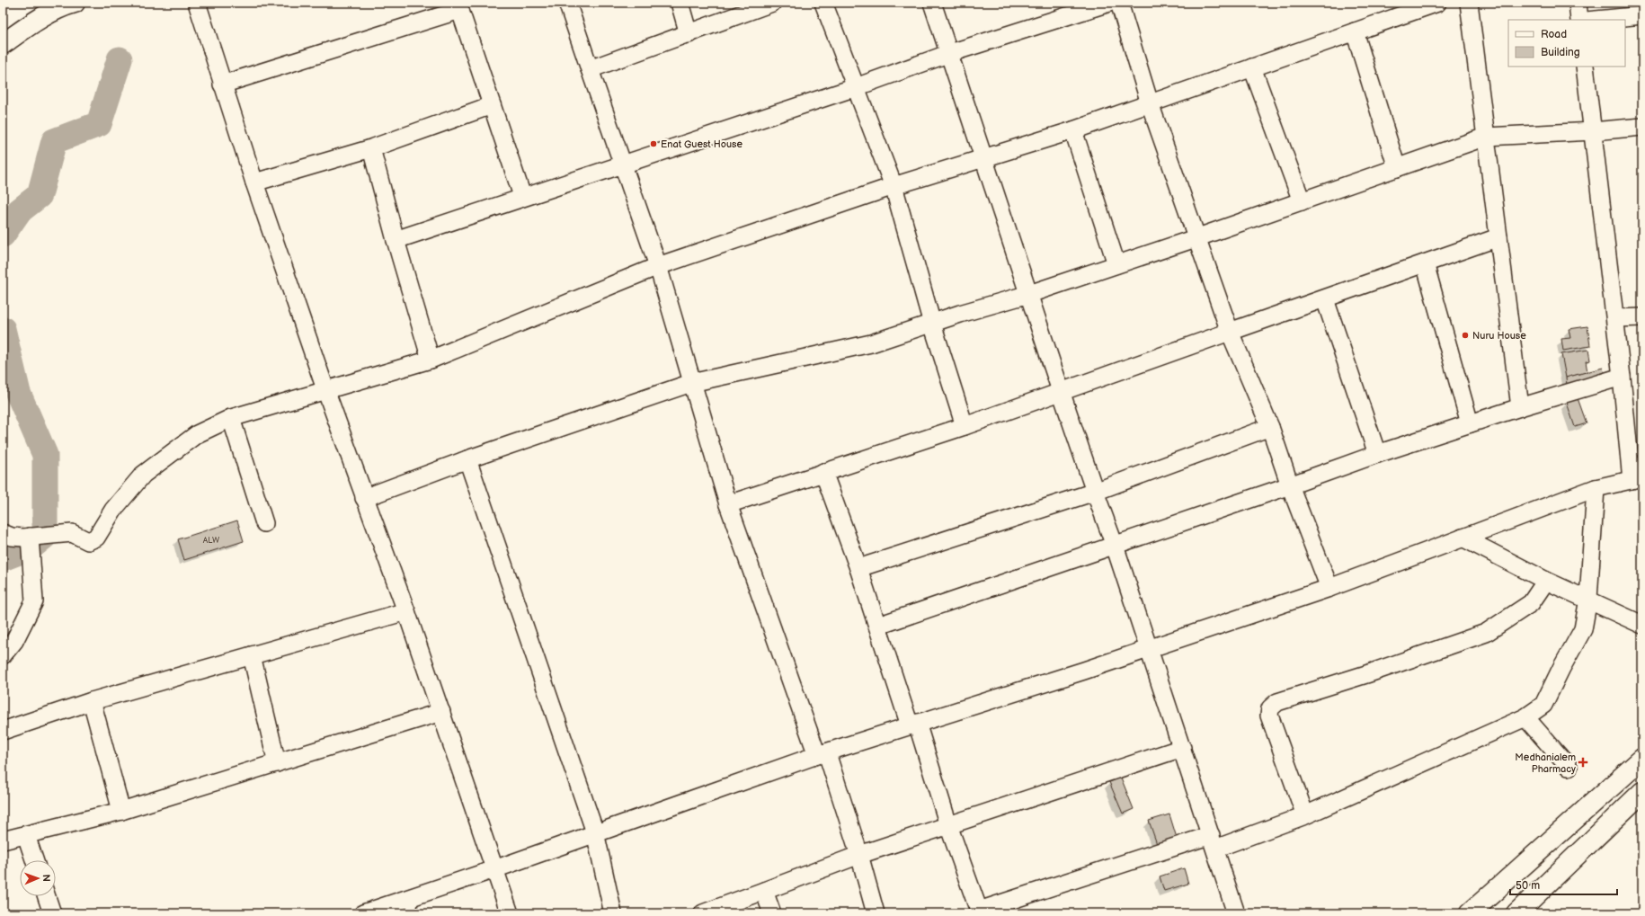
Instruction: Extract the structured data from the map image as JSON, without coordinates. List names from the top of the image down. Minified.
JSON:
{"places":{"other":["Enat Guest House","Nuru House"],"health":["Medhanialem Pharmacy"]},"house_numbers":["ALW"],"legend":["Road","Building"],"scale_bar":"50 m","north":"right"}
